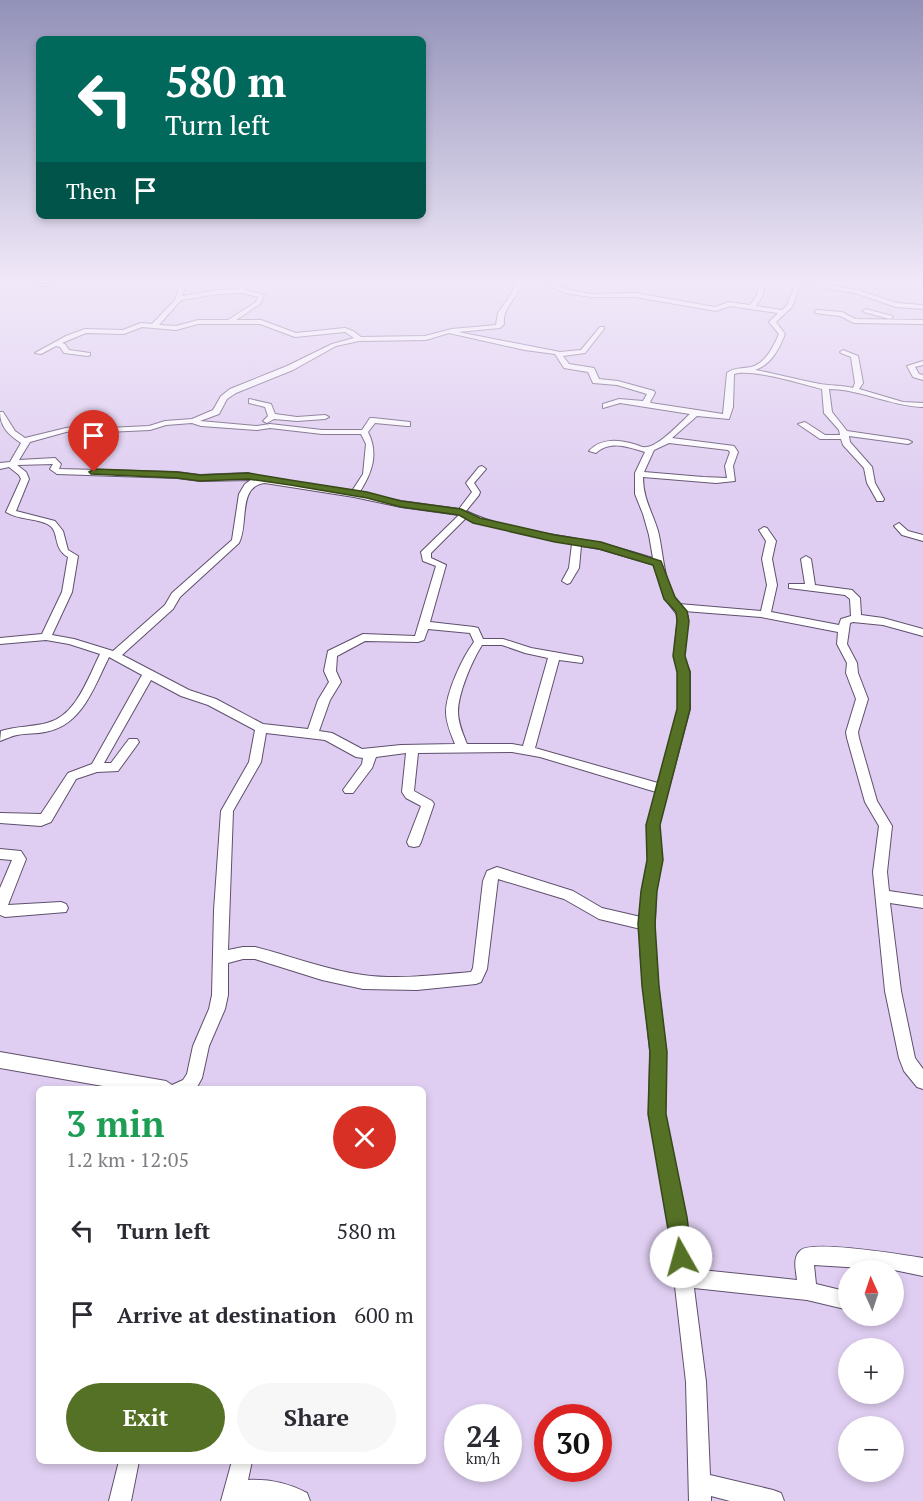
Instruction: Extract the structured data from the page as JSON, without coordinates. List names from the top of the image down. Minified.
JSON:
{"north":"top","page":{"turn":["580 m","Turn left"],"then":"Then","heading":["3 min","1.2 km · 12:05"],"list":[{"name":"Turn left","value":"580 m"},{"name":"Arrive at destination","value":"600 m"}],"map_buttons":["+","−"],"buttons":["Exit","Share"],"speed":"24 km/h","limit":"30"}}
